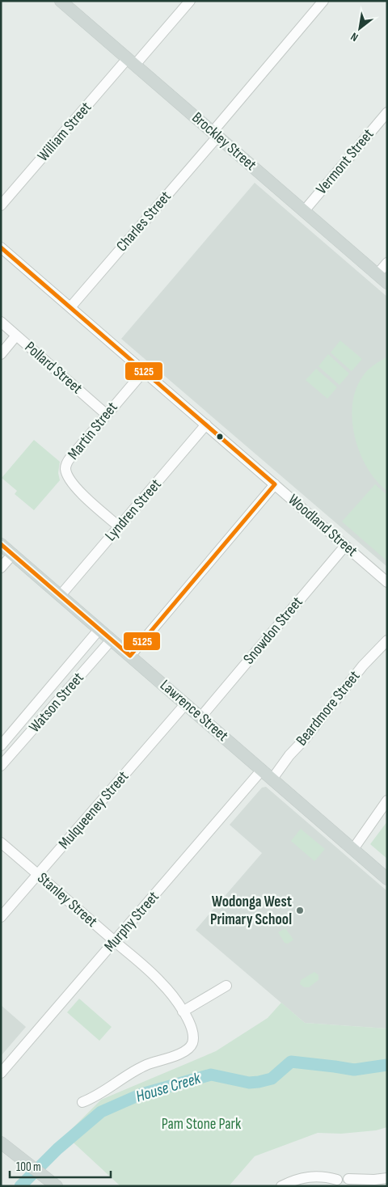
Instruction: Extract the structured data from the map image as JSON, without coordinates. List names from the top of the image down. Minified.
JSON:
{"streets":{"main road":["Brockley Street","Lawrence Street"],"street":["William Street","Vermont Street","Charles Street","Pollard Street","Martin Street","Lyndren Street","Woodland Street","Snowdon Street","Watson Street","Beardmore Street","Mulqueeney Street","Stanley Street","Murphy Street"]},"crossings":[["William Street","Brockley Street"],["Brockley Street","Vermont Street"],["Brockley Street","Charles Street"],["Charles Street","Woodland Street"],["Pollard Street","Martin Street"],["Martin Street","Lyndren Street"],["Martin Street","Woodland Street"],["Lyndren Street","Woodland Street"],["Lyndren Street","Lawrence Street"],["Woodland Street","Snowdon Street"],["Snowdon Street","Lawrence Street"],["Watson Street","Lawrence Street"],["Beardmore Street","Lawrence Street"],["Lawrence Street","Mulqueeney Street"],["Lawrence Street","Murphy Street"],["Mulqueeney Street","Stanley Street"],["Stanley Street","Murphy Street"]],"water":["House Creek"],"parks":["Pam Stone Park"],"places":["Wodonga West Primary School"],"lines":["transit line 5125"],"scale_bar":"100 m","north":"bottom left"}
